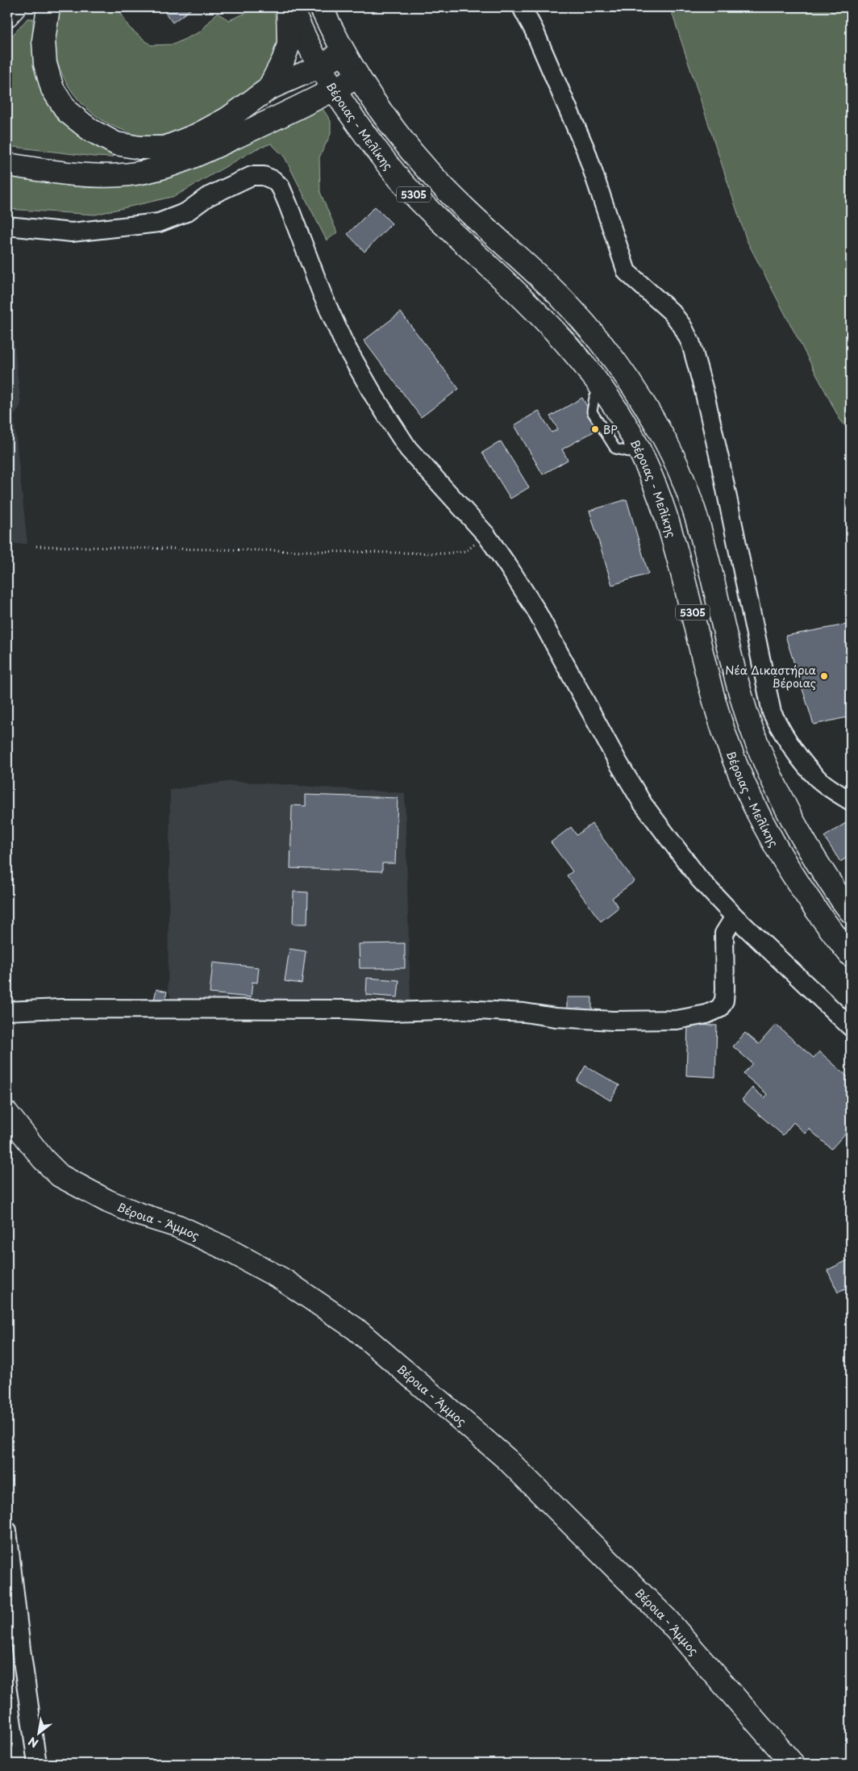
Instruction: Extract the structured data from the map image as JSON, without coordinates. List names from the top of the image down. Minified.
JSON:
{"streets":{"main road":["Βέροιας - Μελίκης","5305","Βέροια - Άμμος"]},"places":["BP","Νέα Δικαστήρια Βέροιας"],"north":"bottom left"}
